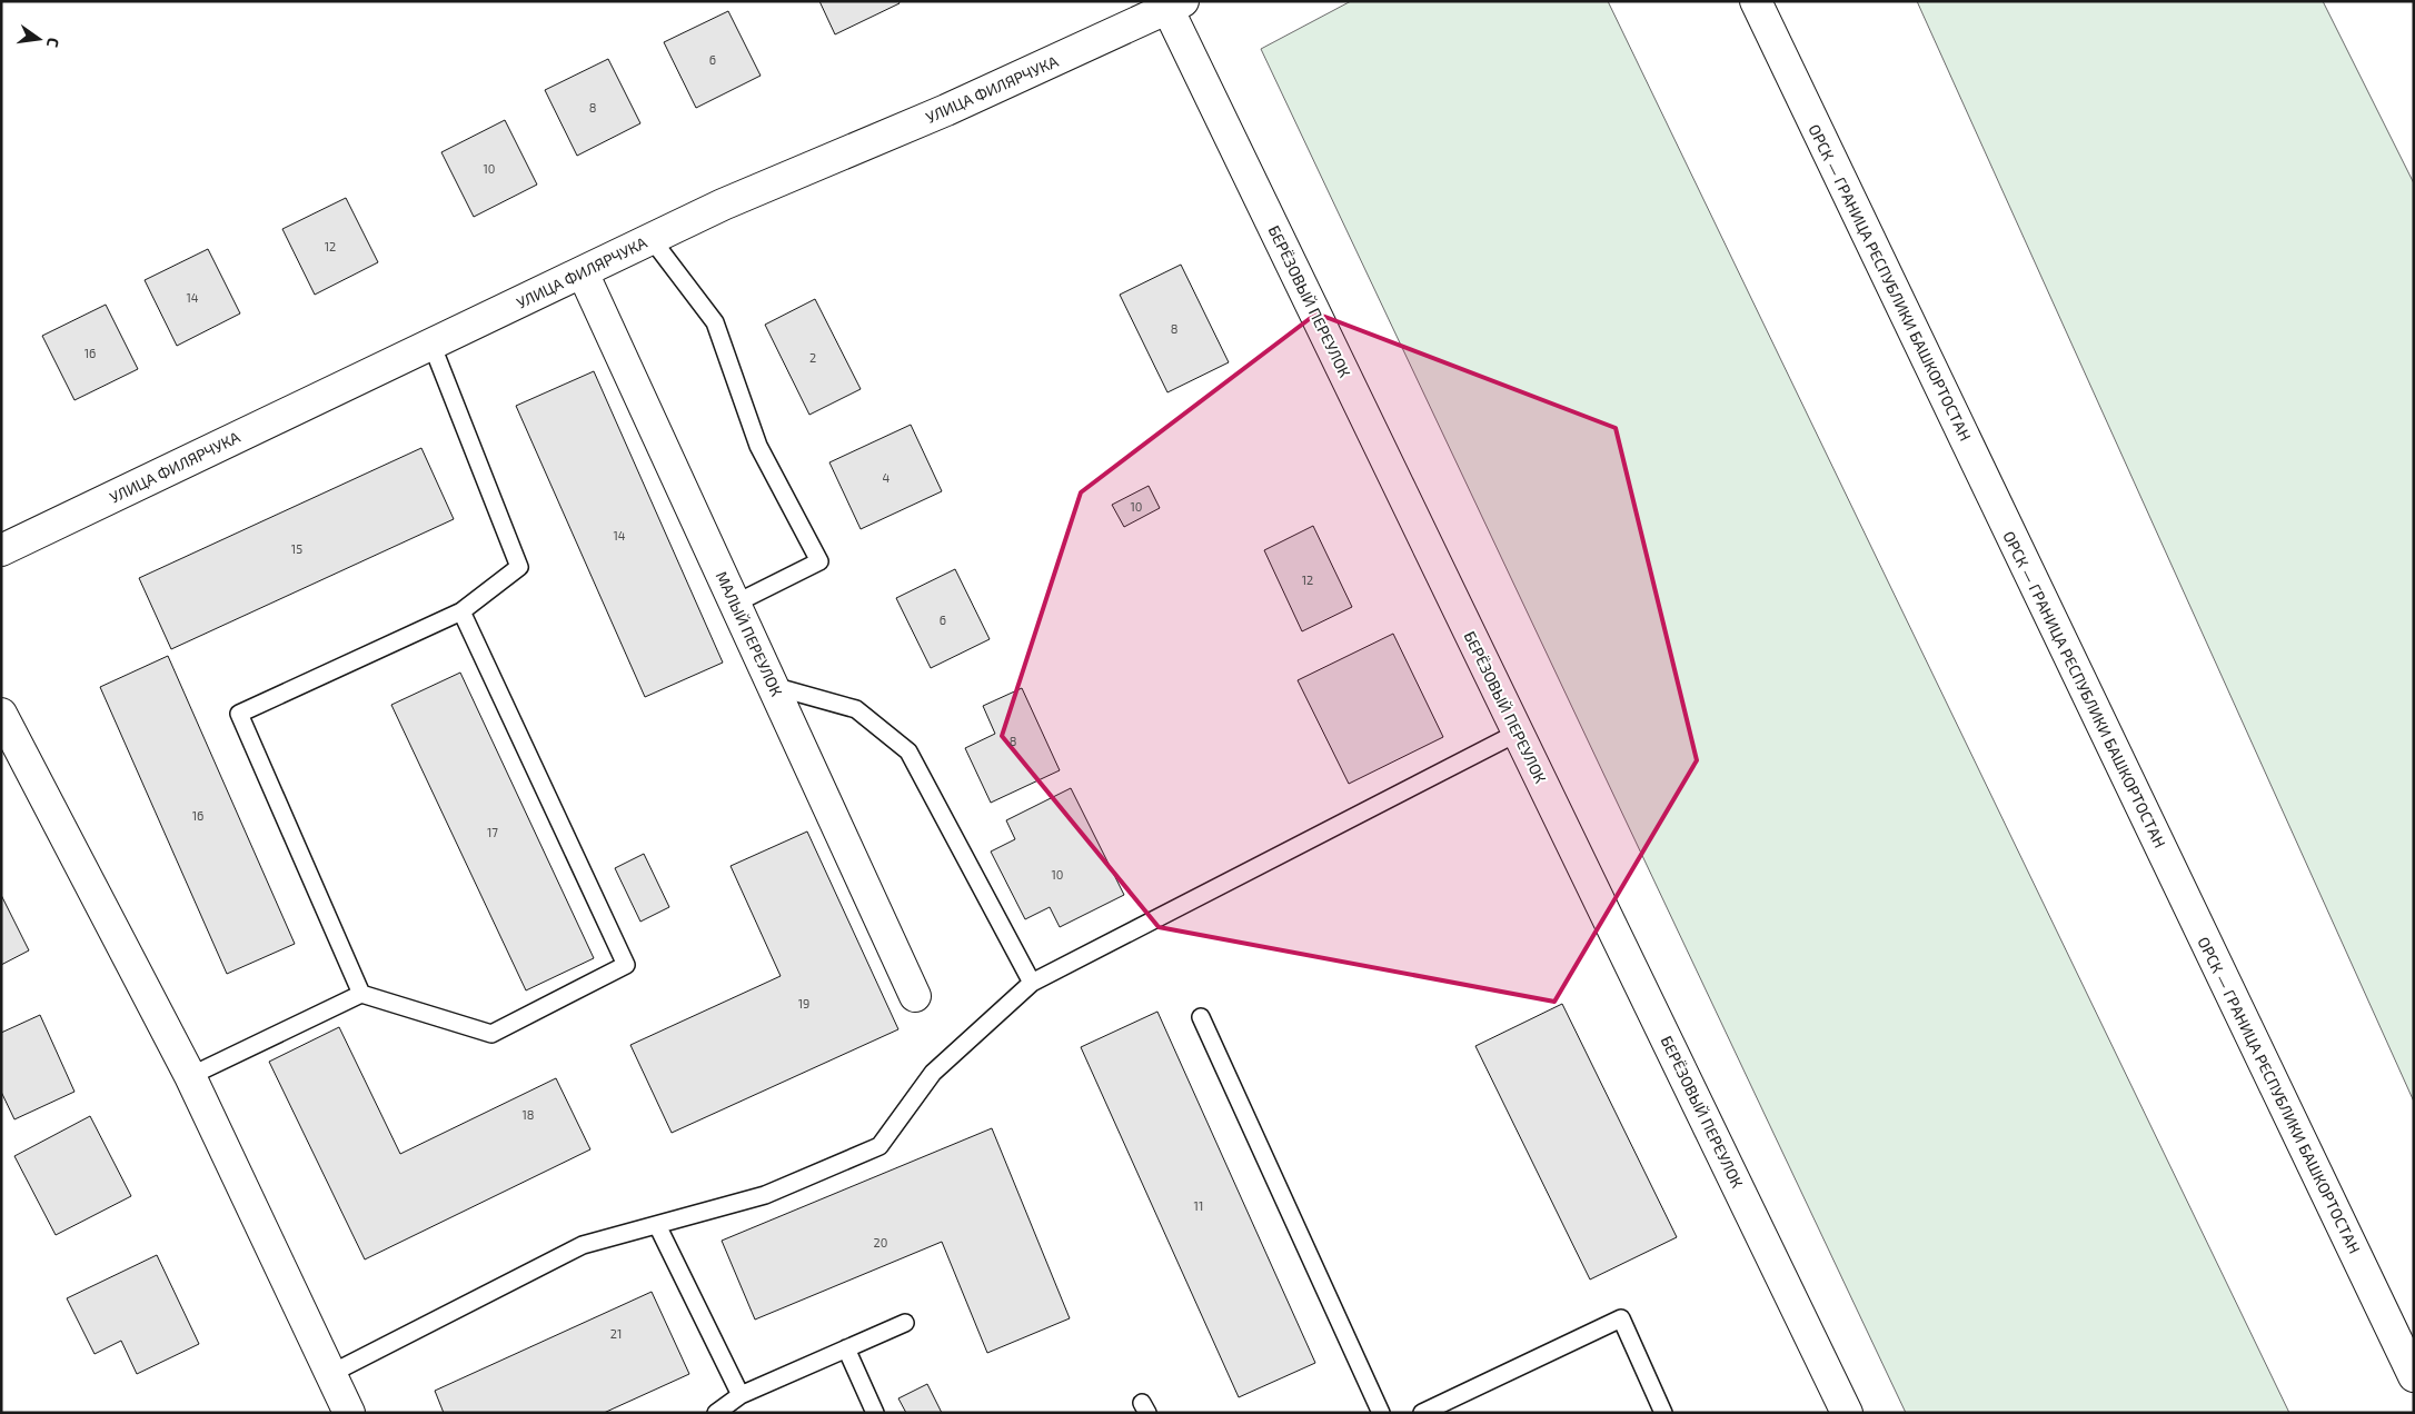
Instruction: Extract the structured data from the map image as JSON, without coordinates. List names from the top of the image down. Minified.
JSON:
{"streets":{"street":["УЛИЦА ФИЛЯРЧУКА","ОРСК — ГРАНИЦА РЕСПУБЛИКИ БАШКОРТОСТАН","БЕРЁЗОВЫЙ ПЕРЕУЛОК","МАЛЫЙ ПЕРЕУЛОК"]},"crossings":[["УЛИЦА ФИЛЯРЧУКА","БЕРЁЗОВЫЙ ПЕРЕУЛОК"],["УЛИЦА ФИЛЯРЧУКА","МАЛЫЙ ПЕРЕУЛОК"]],"house_numbers":["6","8","10","12","14","8","16","2","4","10","14","15","12","6","8","16","17","10","19","18","11","20","21"],"north":"right"}
